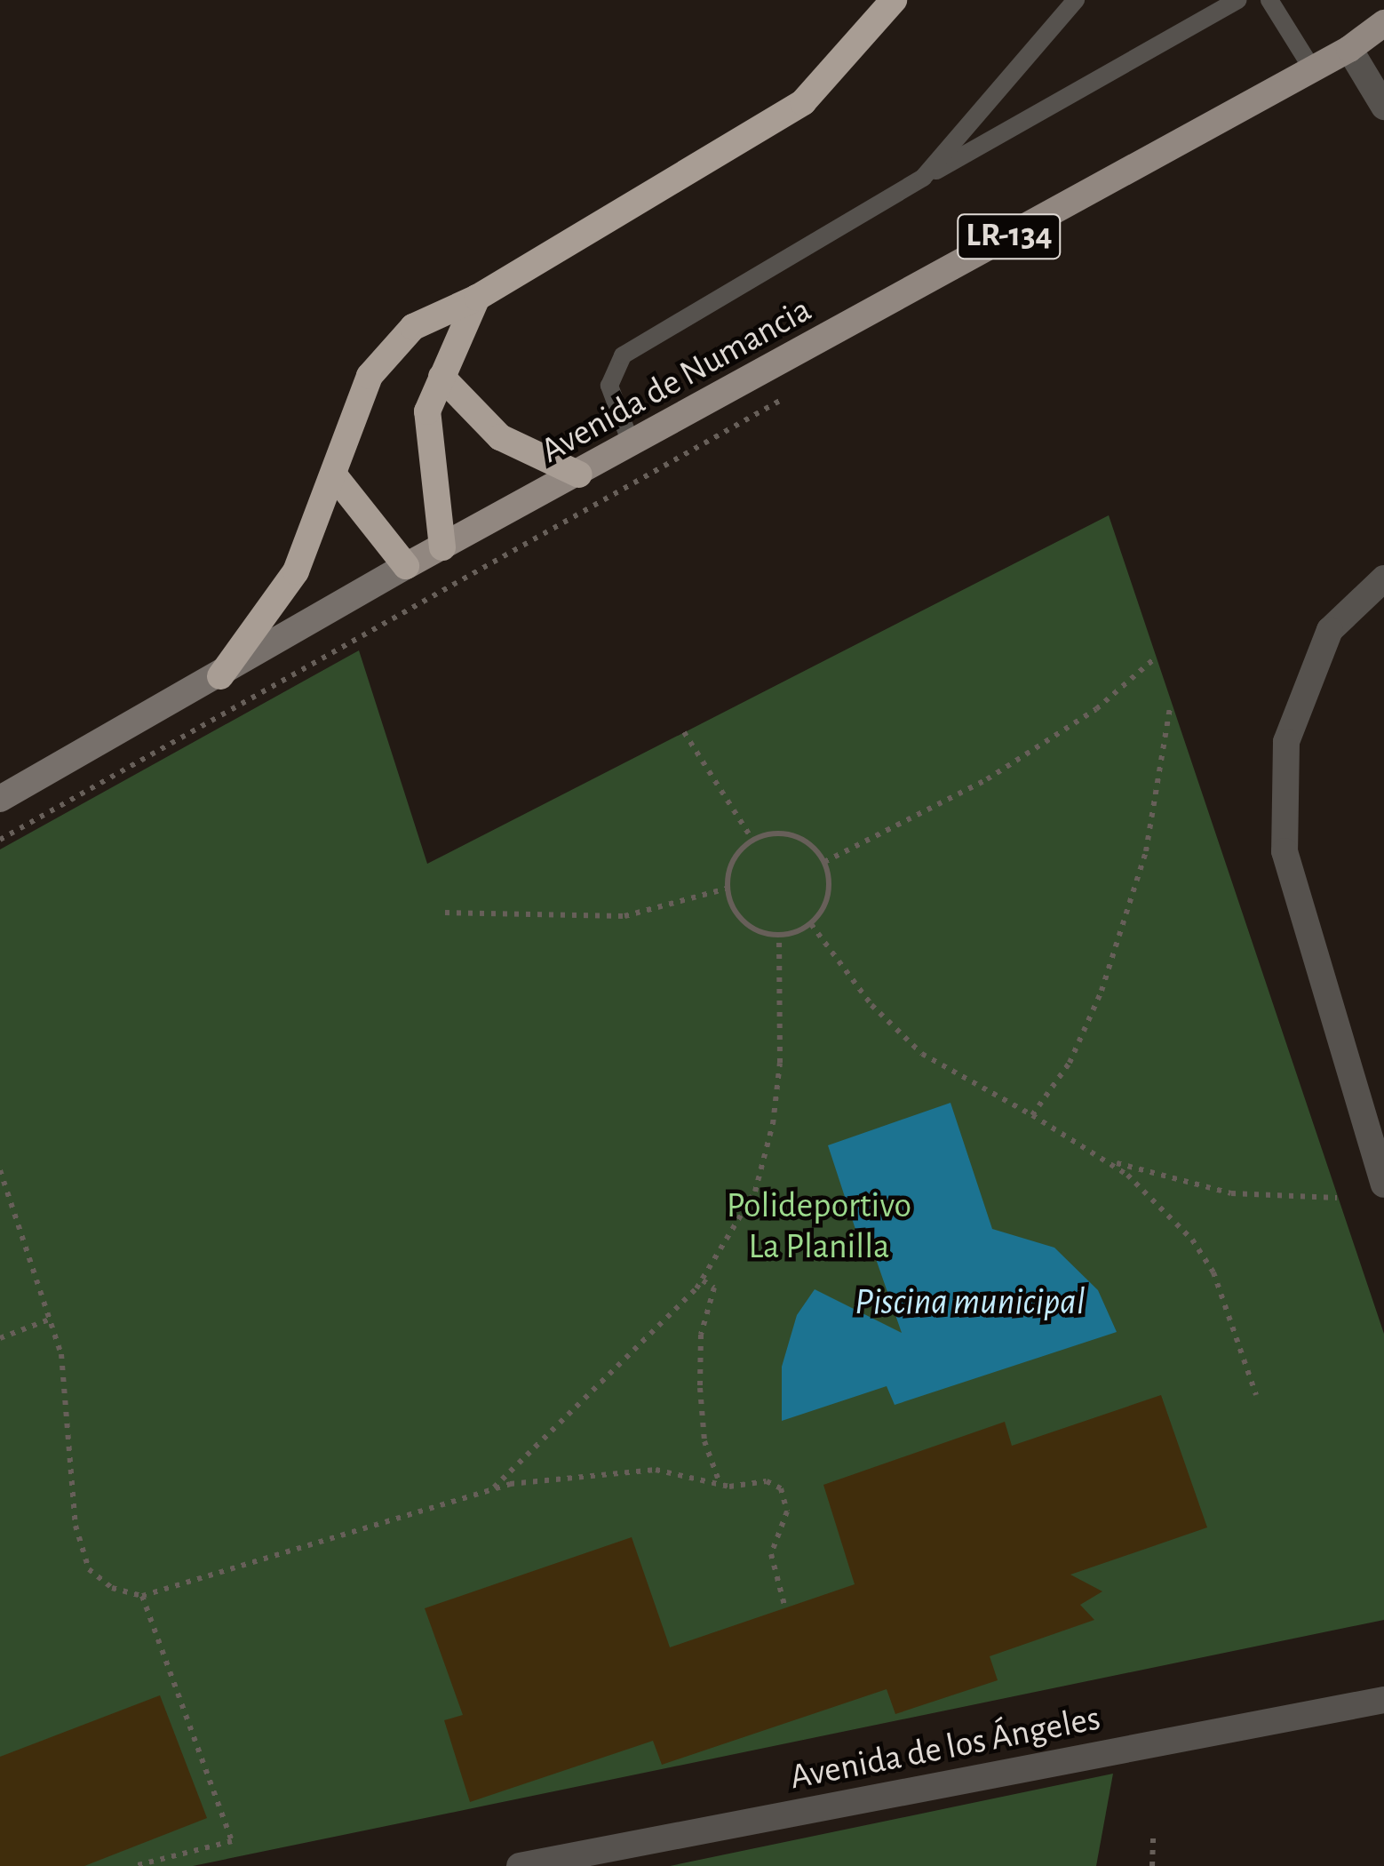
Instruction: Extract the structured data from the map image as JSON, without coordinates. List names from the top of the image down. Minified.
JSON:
{"streets":{"main road":["LR-134","Avenida de Numancia"],"street":["Avenida de los Ángeles"]},"water":["Piscina municipal"],"parks":["Polideportivo La Planilla"]}
